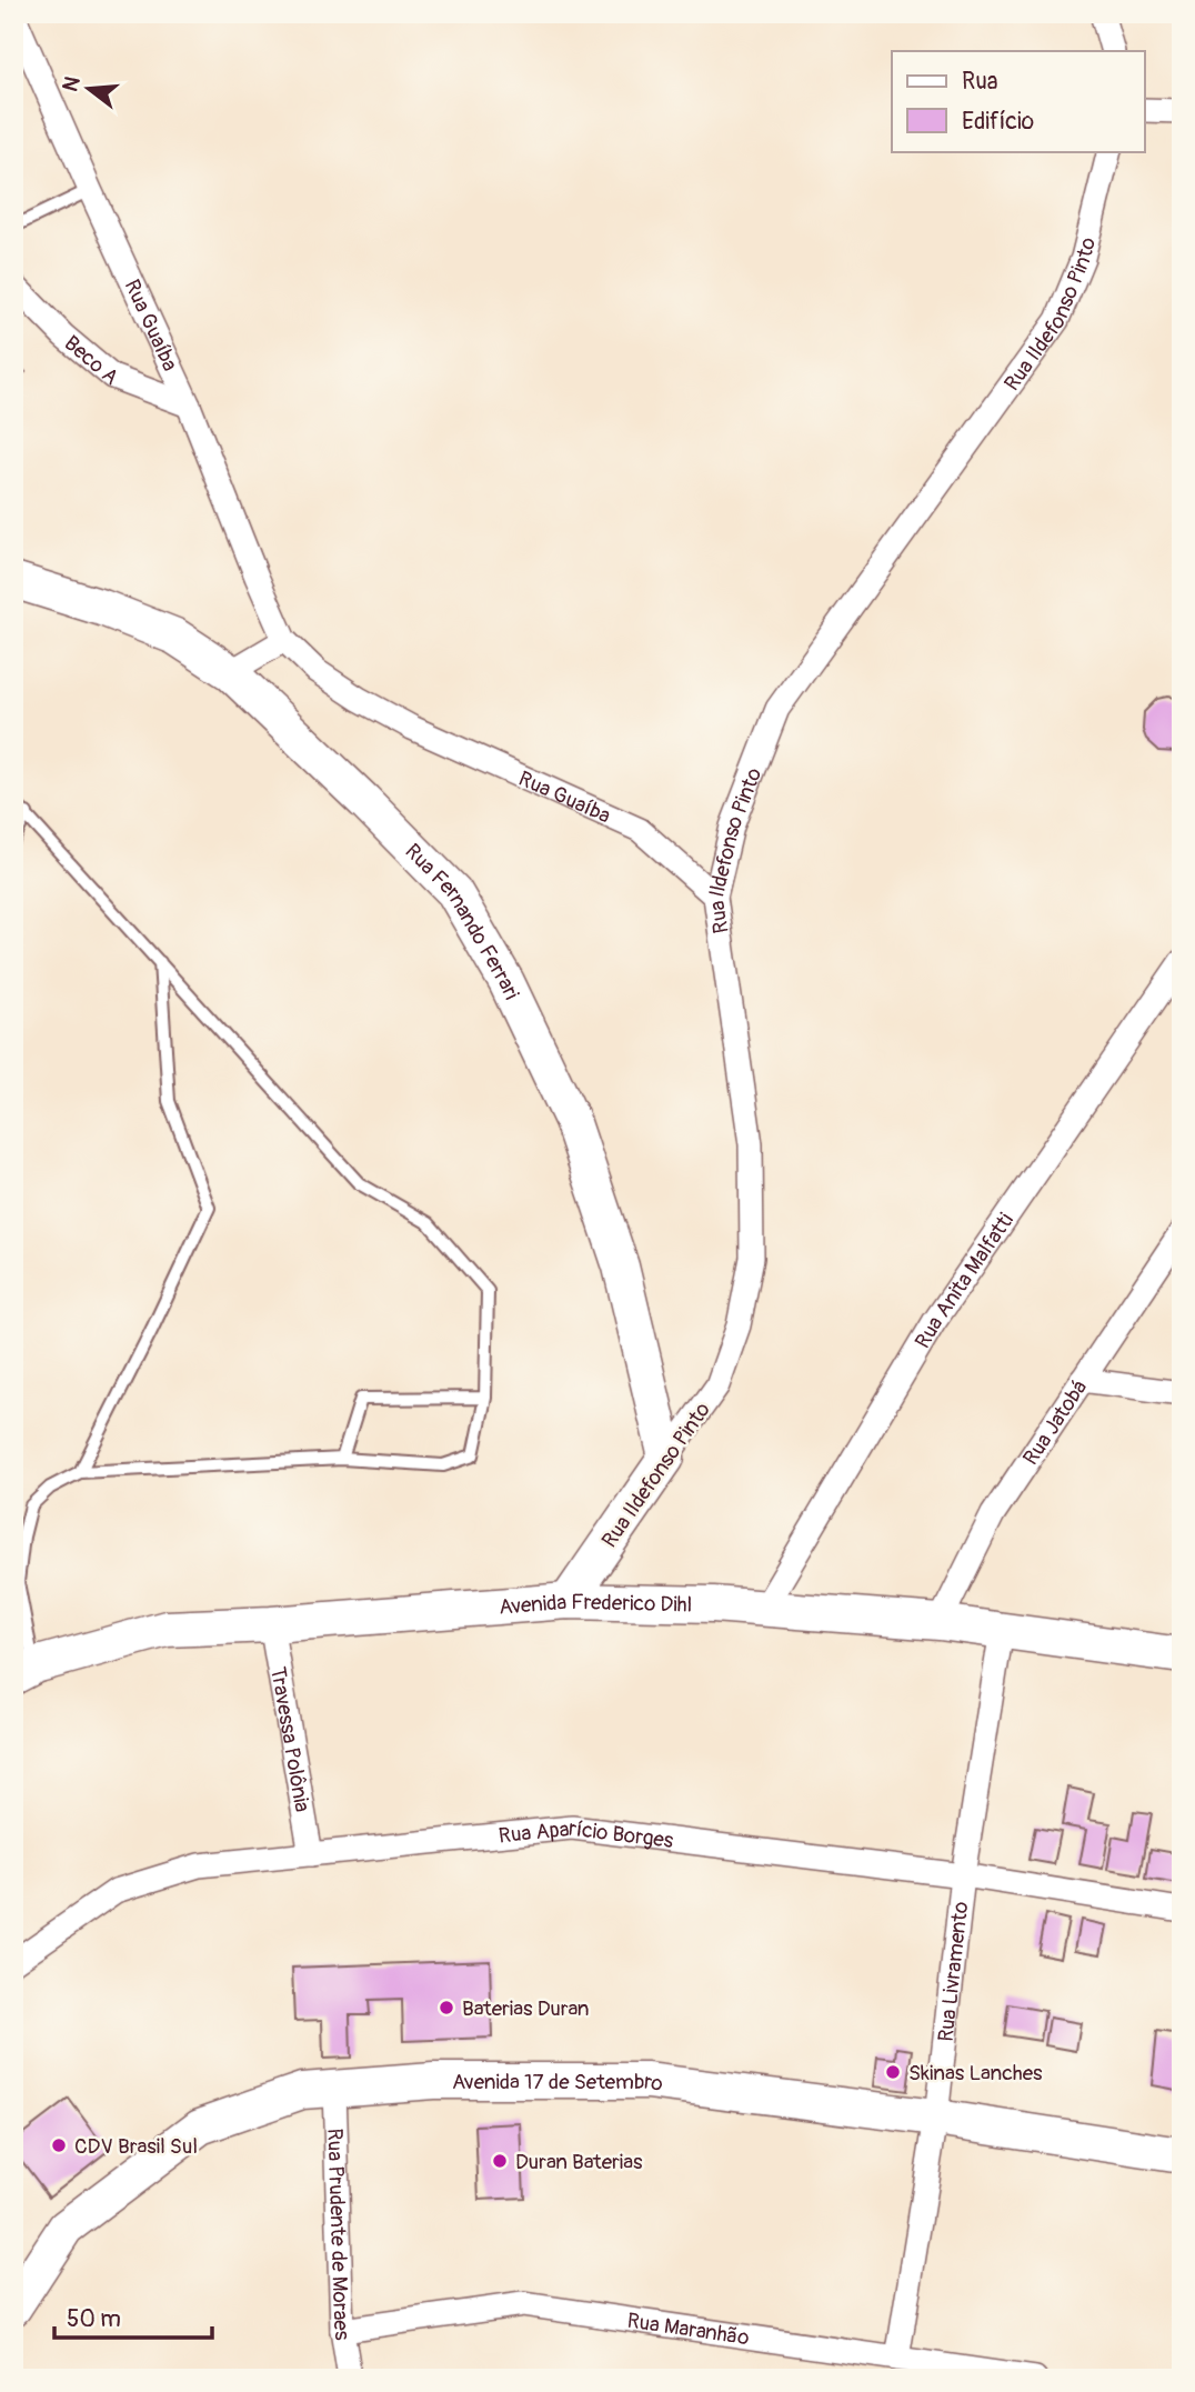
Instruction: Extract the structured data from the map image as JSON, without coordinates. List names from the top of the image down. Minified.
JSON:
{"streets":{"main road":["Rua Ildefonso Pinto","Rua Fernando Ferrari","Avenida Frederico Dihl","Avenida 17 de Setembro"],"street":["Rua Guaíba","Beco A","Rua Anita Malfatti","Rua Jatobá","Travessa Polônia","Rua Aparício Borges","Rua Livramento","Rua Prudente de Moraes","Rua Maranhão"]},"crossings":[["Rua Ildefonso Pinto","Rua Guaíba"],["Rua Ildefonso Pinto","Rua Fernando Ferrari"],["Rua Ildefonso Pinto","Avenida Frederico Dihl"],["Rua Guaíba","Beco A"],["Rua Anita Malfatti","Avenida Frederico Dihl"],["Rua Jatobá","Avenida Frederico Dihl"],["Avenida Frederico Dihl","Travessa Polônia"],["Avenida Frederico Dihl","Rua Livramento"],["Travessa Polônia","Rua Aparício Borges"],["Rua Aparício Borges","Rua Livramento"],["Rua Livramento","Avenida 17 de Setembro"],["Rua Livramento","Rua Maranhão"],["Avenida 17 de Setembro","Rua Prudente de Moraes"],["Rua Prudente de Moraes","Rua Maranhão"]],"places":["Baterias Duran","Skinas Lanches","CDV Brasil Sul","Duran Baterias"],"legend":["Rua","Edifício"],"scale_bar":"50 m","north":"left"}
